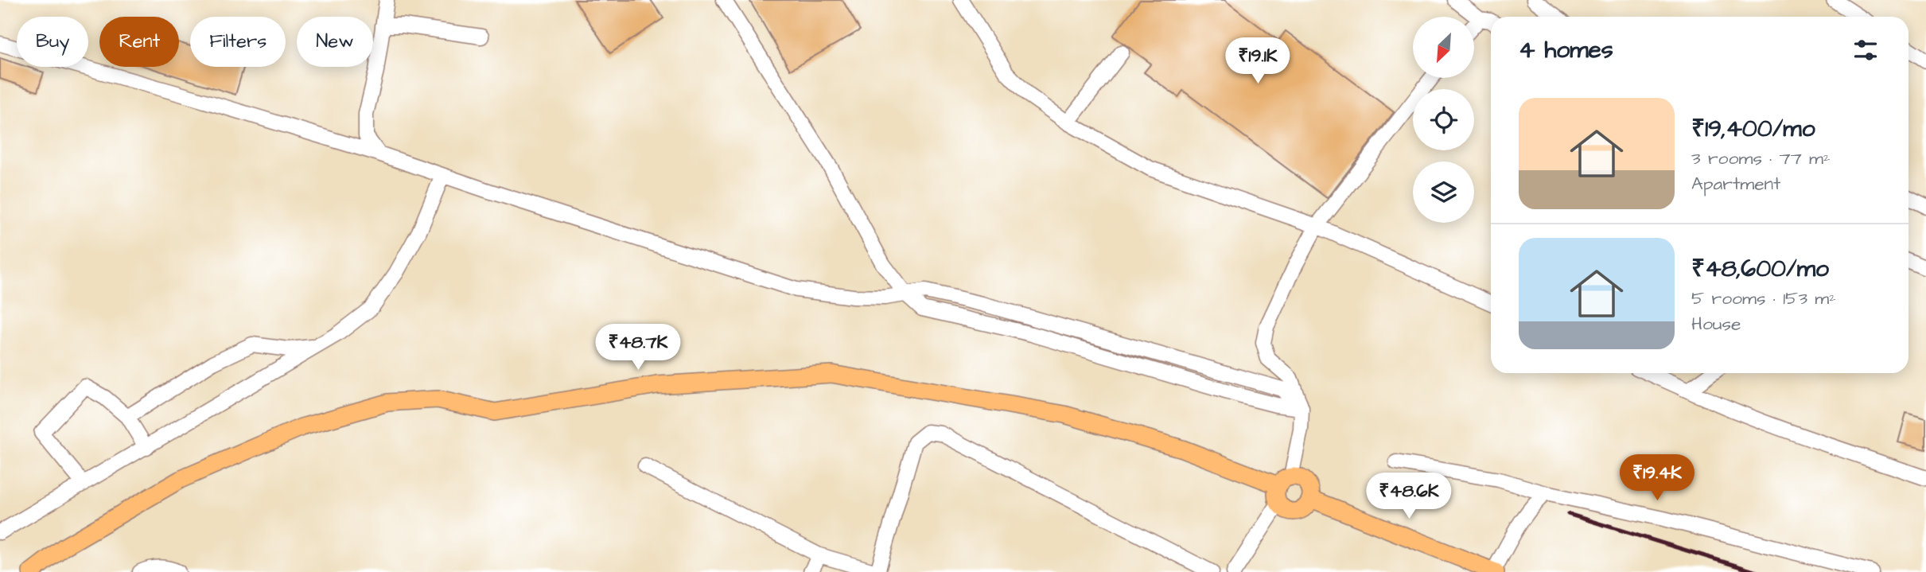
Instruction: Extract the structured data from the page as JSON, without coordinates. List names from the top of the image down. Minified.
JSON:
{"north":"bottom left","page":{"chip":["Buy","Rent","Filters","New"],"heading":"4 homes","price":["₹19.1K","₹48.7K","₹19.4K","₹48.6K"],"list":[{"name":"₹19,400/mo","note":"3 rooms · 77 m² · Apartment"},{"name":"₹48,600/mo","note":"5 rooms · 153 m² · House"}]}}
